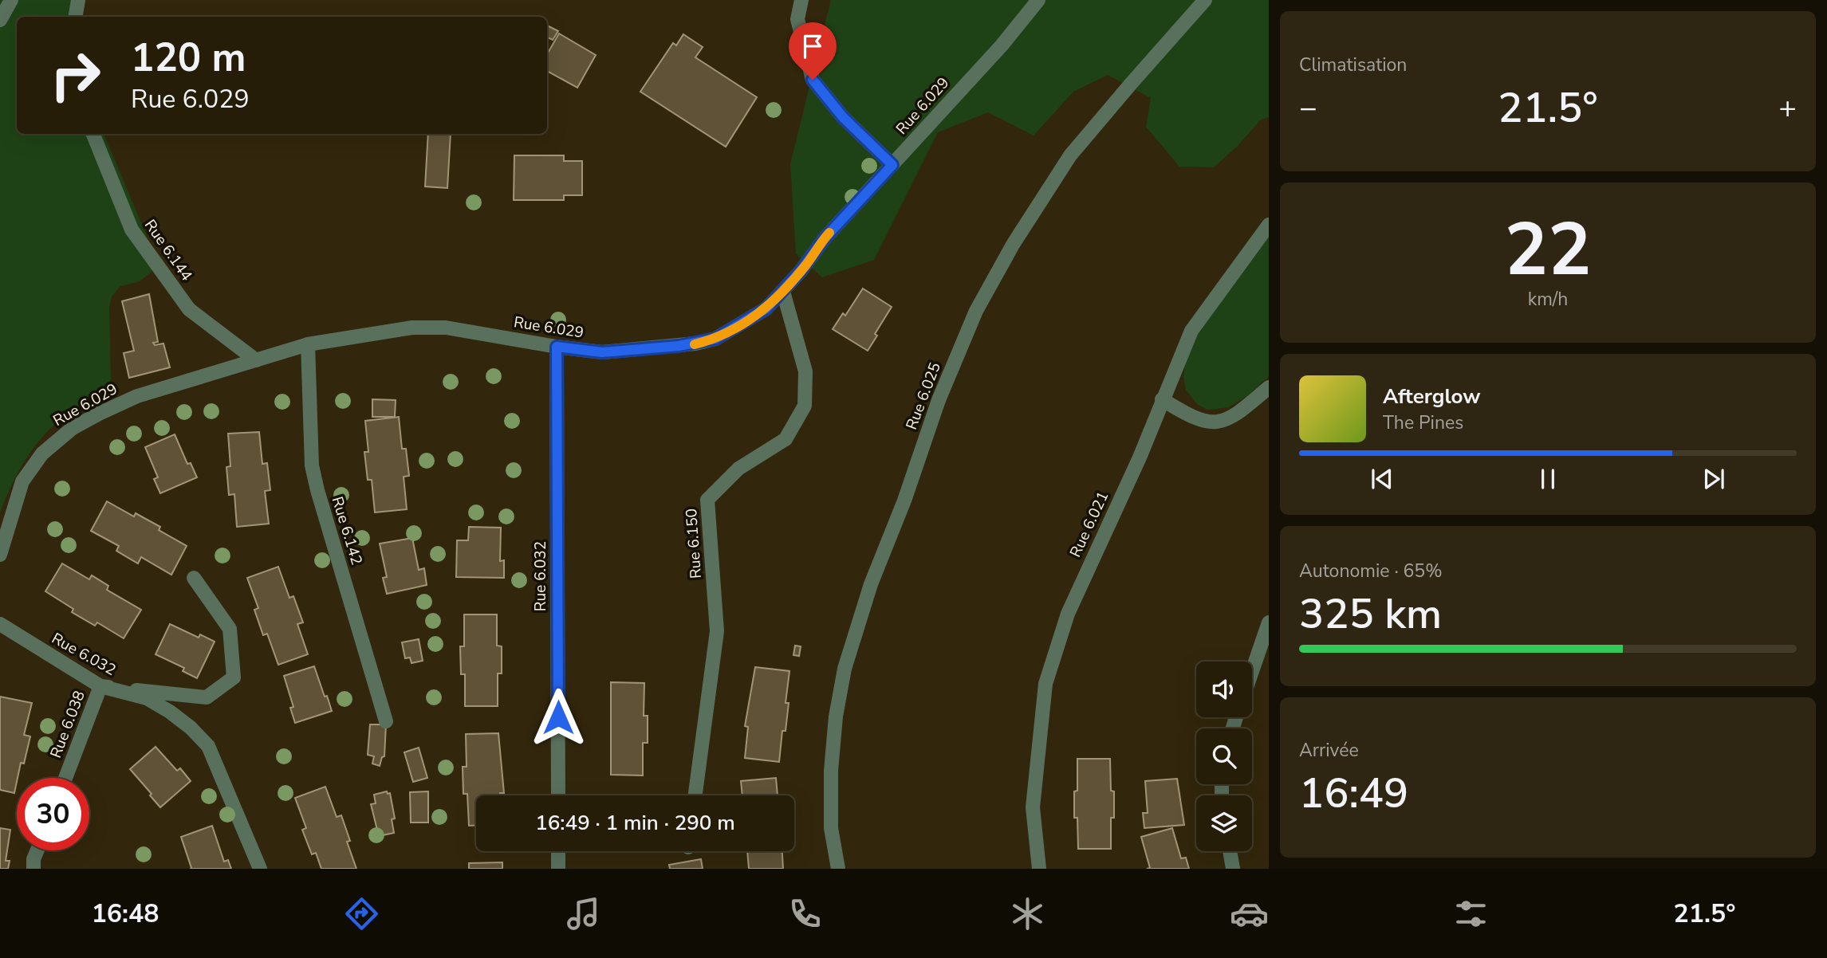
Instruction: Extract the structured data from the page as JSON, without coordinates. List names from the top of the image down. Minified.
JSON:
{"streets":{"street":["Rue 6.029","Rue 6.144","Rue 6.025","Rue 6.021","Rue 6.142","Rue 6.150","Rue 6.032","Rue 6.038"]},"crossings":[["Rue 6.029","Rue 6.144"],["Rue 6.029","Rue 6.142"],["Rue 6.029","Rue 6.150"],["Rue 6.029","Rue 6.032"],["Rue 6.032","Rue 6.038"]],"page":{"tile":["Climatisation",["22","km/h"],["Autonomie · 65%","325 km"],["Arrivée","16:49"]],"turn":["120 m","Rue 6.029"],"heat":["−","21.5°","+"],"song":["Afterglow","The Pines"],"limit":"30","trip":"16:49 · 1 min · 290 m","tabs":["16:48","21.5°"]}}
